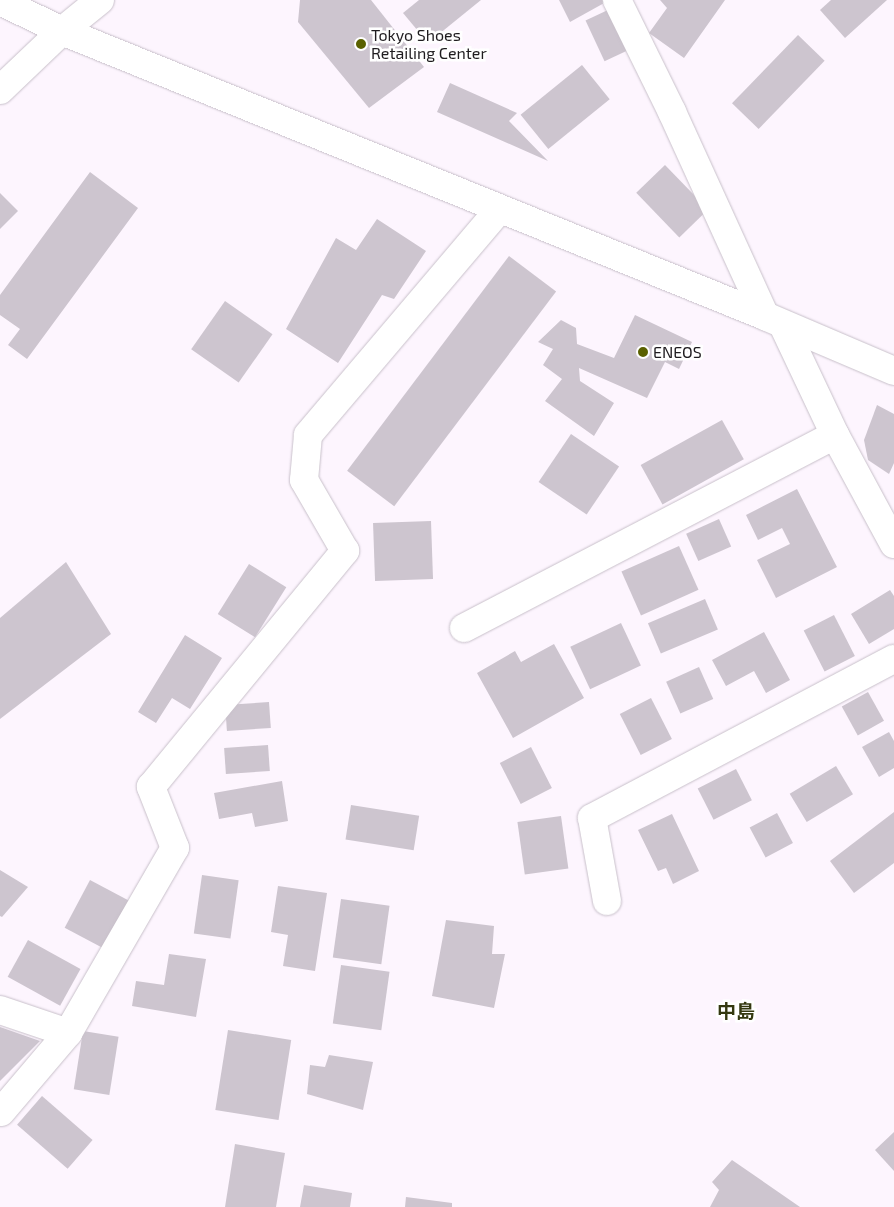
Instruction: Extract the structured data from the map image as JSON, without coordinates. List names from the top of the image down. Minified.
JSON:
{"districts":["中島"],"places":["Tokyo Shoes Retailing Center","ENEOS"]}
